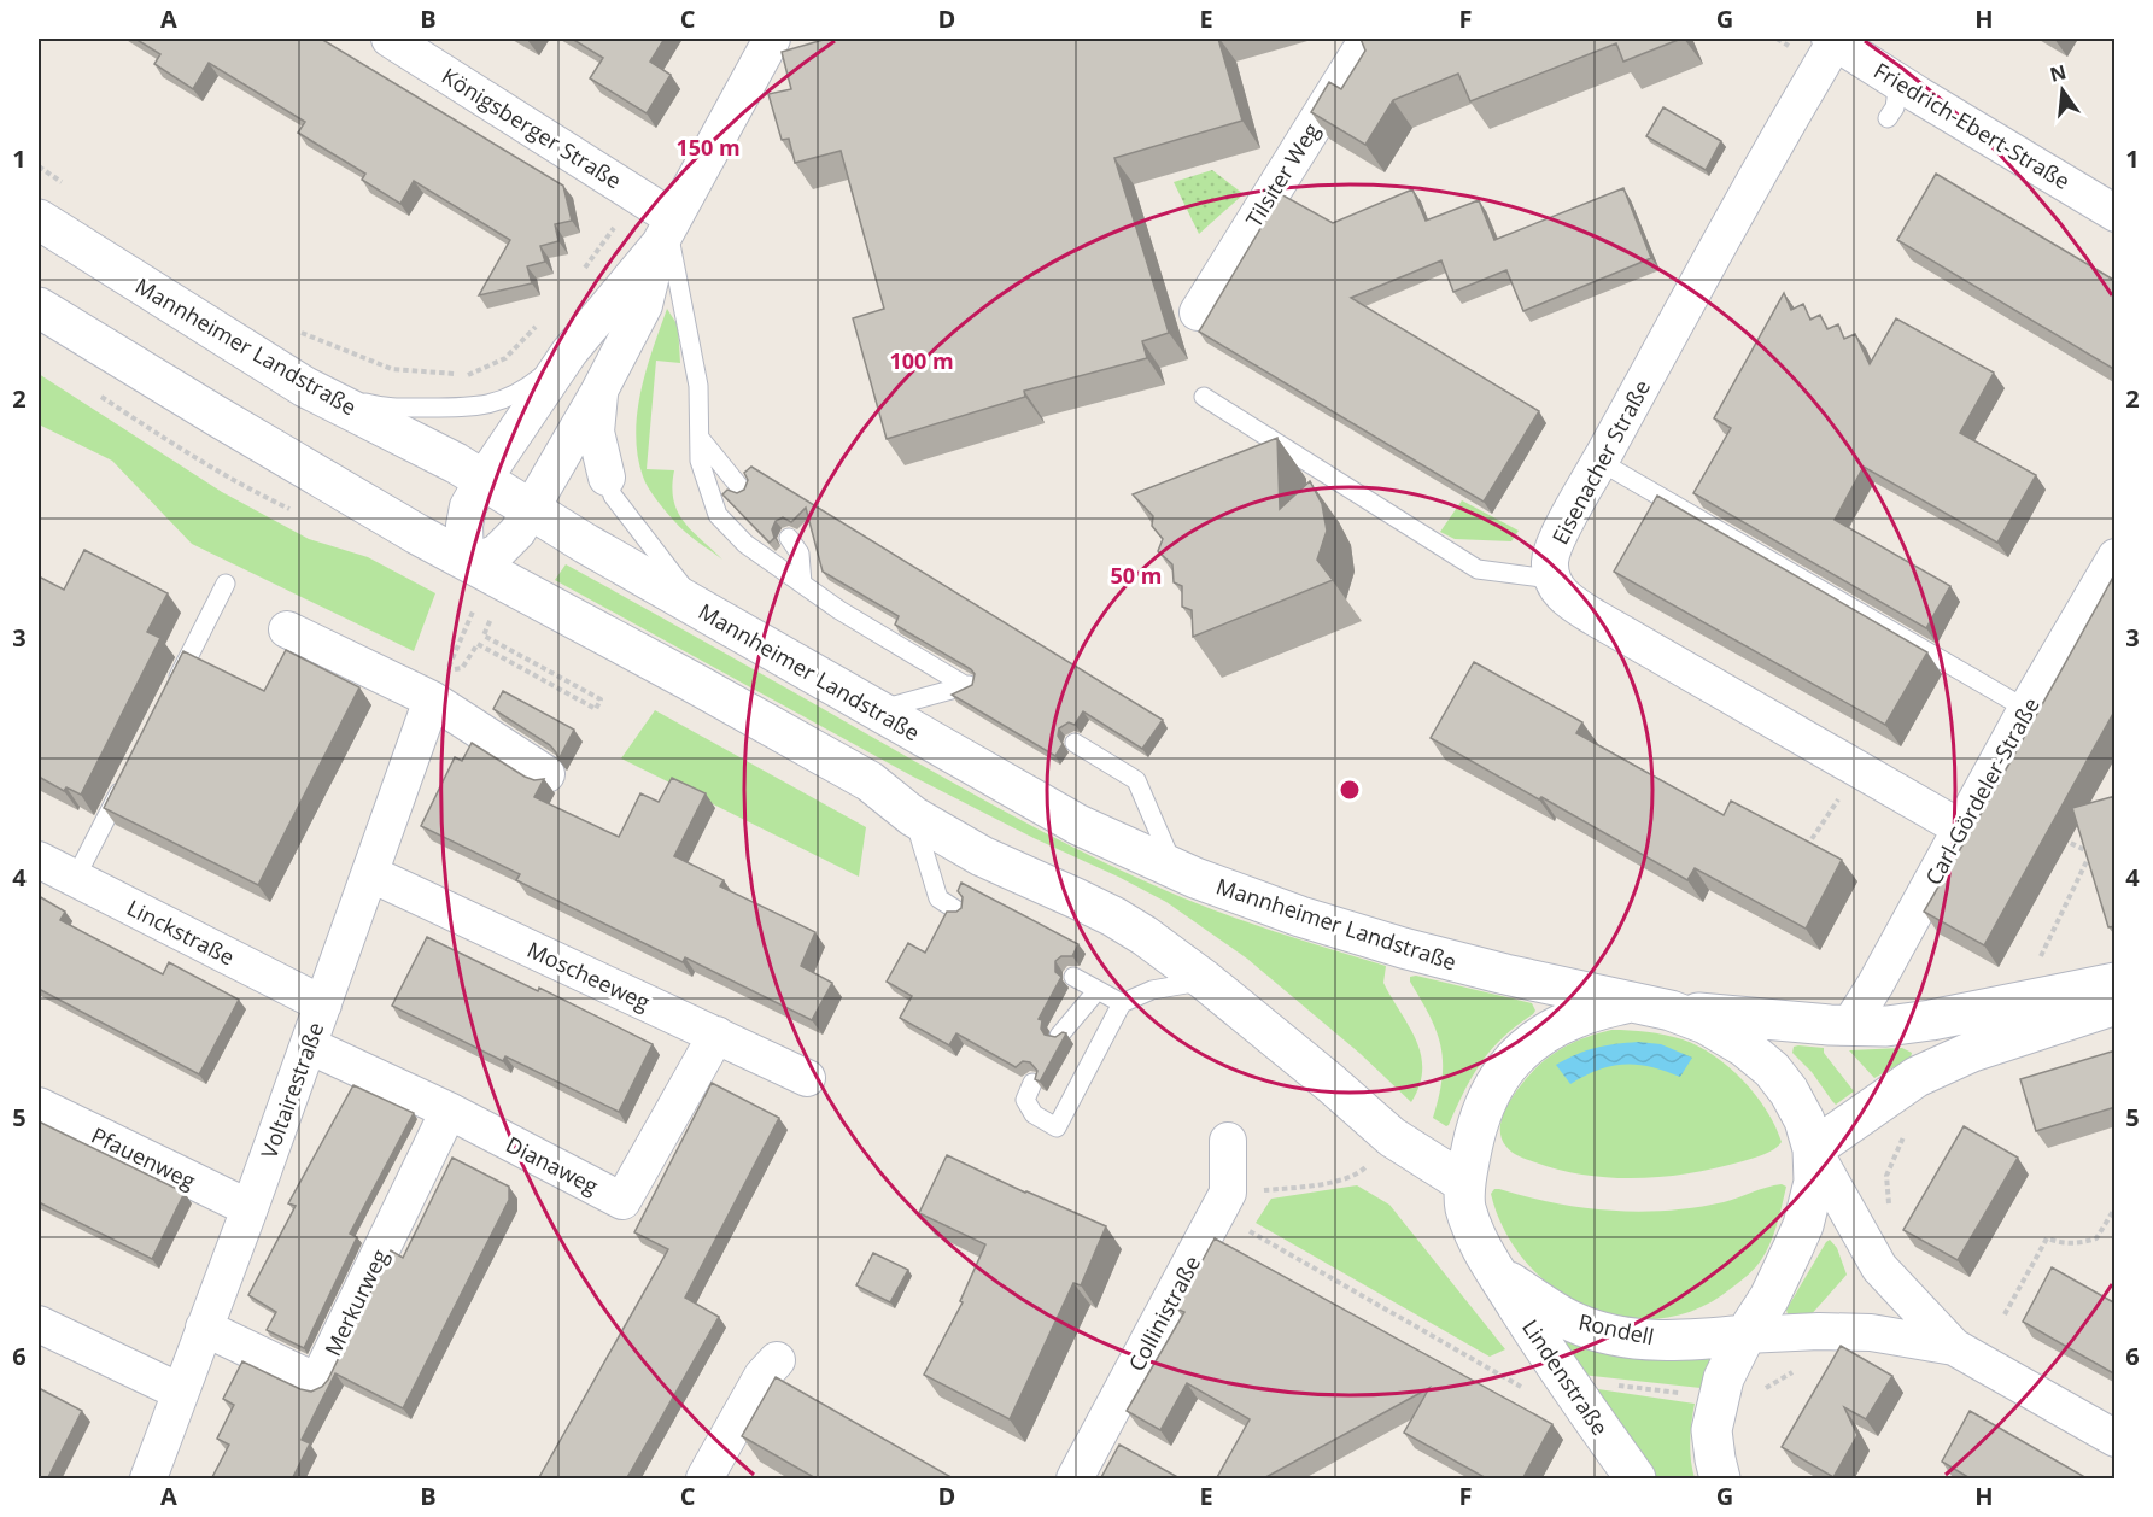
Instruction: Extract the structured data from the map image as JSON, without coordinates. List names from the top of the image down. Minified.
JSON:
{"streets":{"main road":["Mannheimer Landstraße","Rondell","Lindenstraße"],"street":["Friedrich-Ebert-Straße","Königsberger Straße","Tilsiter Weg","Eisenacher Straße","Carl-Gördeler-Straße","Linckstraße","Moscheeweg","Voltairestraße","Pfauenweg","Dianaweg","Merkurweg","Collinistraße"]},"crossings":[["Friedrich-Ebert-Straße","Eisenacher Straße"],["Mannheimer Landstraße","Rondell"],["Carl-Gördeler-Straße","Rondell"],["Linckstraße","Voltairestraße"],["Moscheeweg","Voltairestraße"],["Moscheeweg","Dianaweg"],["Voltairestraße","Pfauenweg"],["Voltairestraße","Dianaweg"],["Voltairestraße","Merkurweg"],["Dianaweg","Merkurweg"],["Rondell","Lindenstraße"]],"north":"top","grid":{"columns":["A","B","C","D","E","F","G","H"],"rows":["1","2","3","4","5","6"]},"rings":["150 m","100 m","50 m"]}
